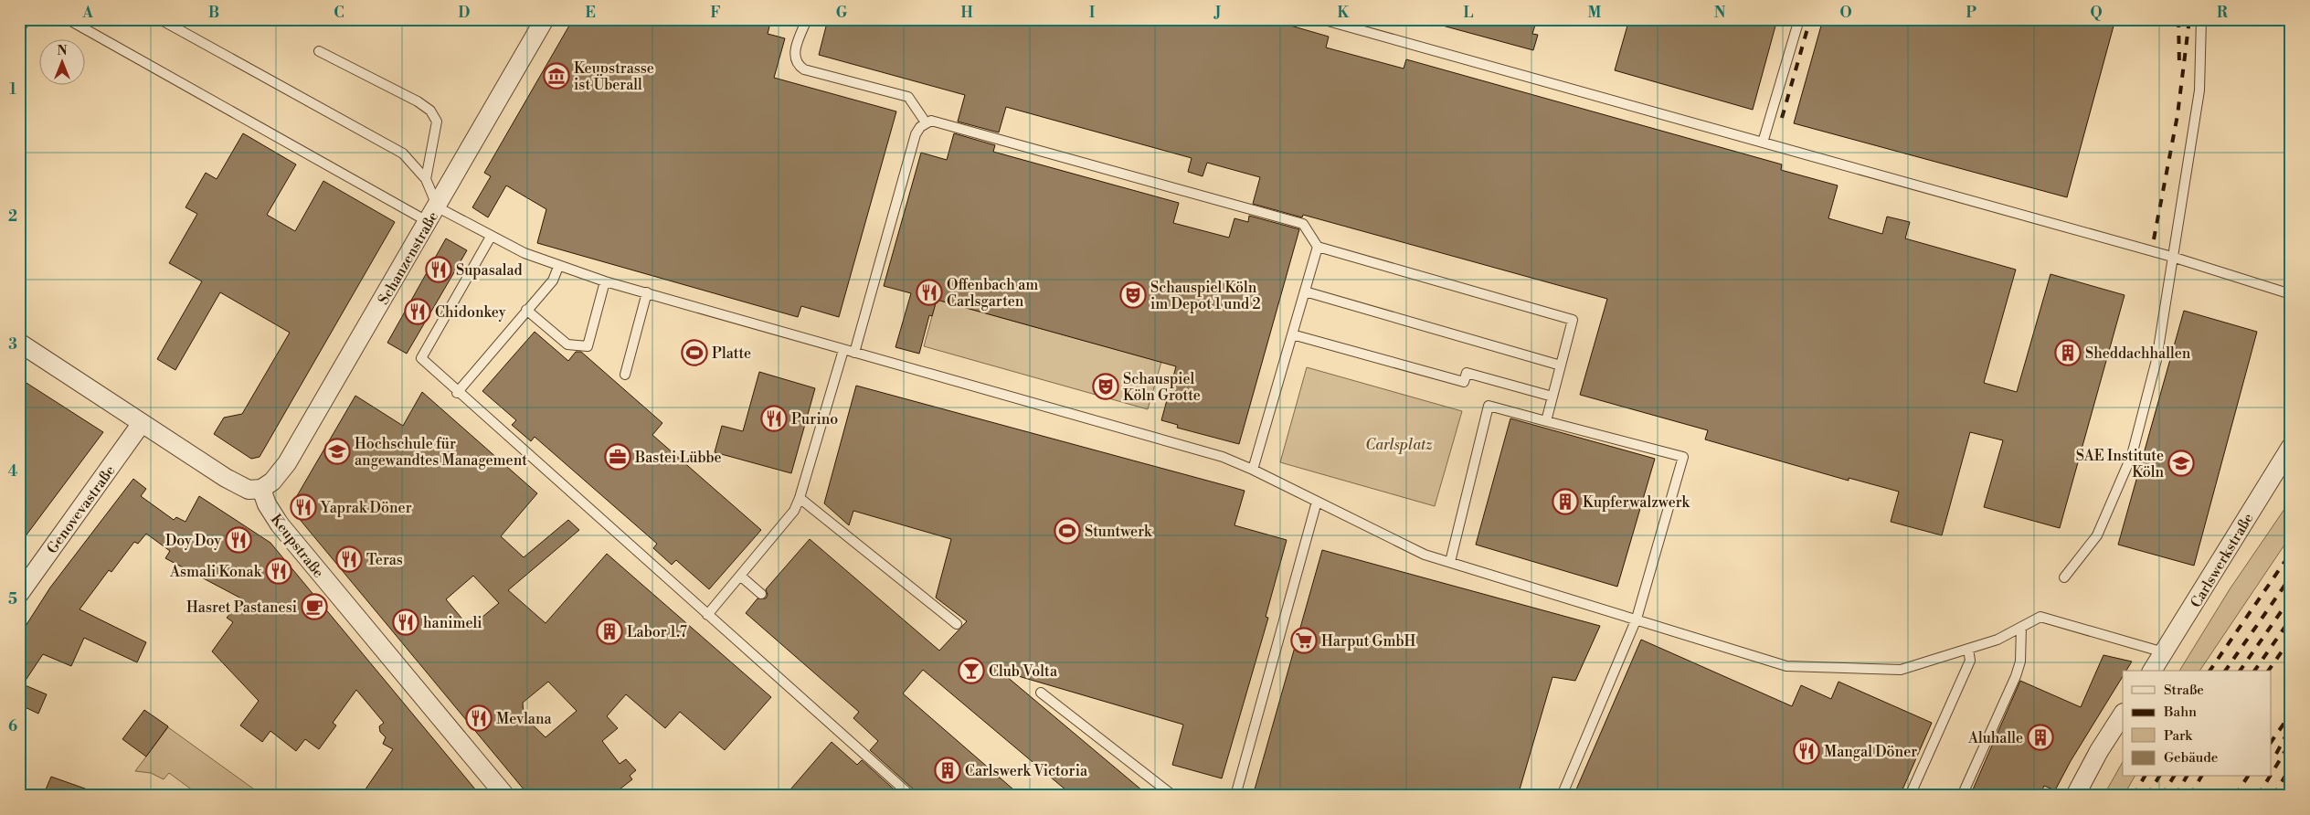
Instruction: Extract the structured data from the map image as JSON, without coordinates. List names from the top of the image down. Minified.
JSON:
{"streets":{"street":["Schanzenstraße","Genovevastraße","Keupstraße","Carlswerkstraße"]},"crossings":[["Schanzenstraße","Keupstraße"]],"parks":["Carlsplatz"],"places":{"museum":["Keupstrasse ist Überall"],"restaurant":["Supasalad","Offenbach am Carlsgarten","Chidonkey","Purino","Yaprak Döner","Doy Doy","Teras","Asmali Konak","hanimeli","Mevlana","Mangal Döner"],"theatre":["Schauspiel Köln im Depot 1 und 2","Schauspiel Köln Grotte"],"sports":["Platte","Stuntwerk"],"building":["Sheddachhallen","Kupferwalzwerk","Labor 1.7","Aluhalle","Carlswerk Victoria"],"school or university":["Hochschule für angewandtes Management","SAE Institute Köln"],"office":["Bastei Lübbe"],"cafe":["Hasret Pastanesi"],"supermarket":["Harput GmbH"],"bar":["Club Volta"]},"legend":["Straße","Bahn","Park","Gebäude"],"north":"top","grid":{"columns":["A","B","C","D","E","F","G","H","I","J","K","L","M","N","O","P","Q","R"],"rows":["1","2","3","4","5","6"]}}
